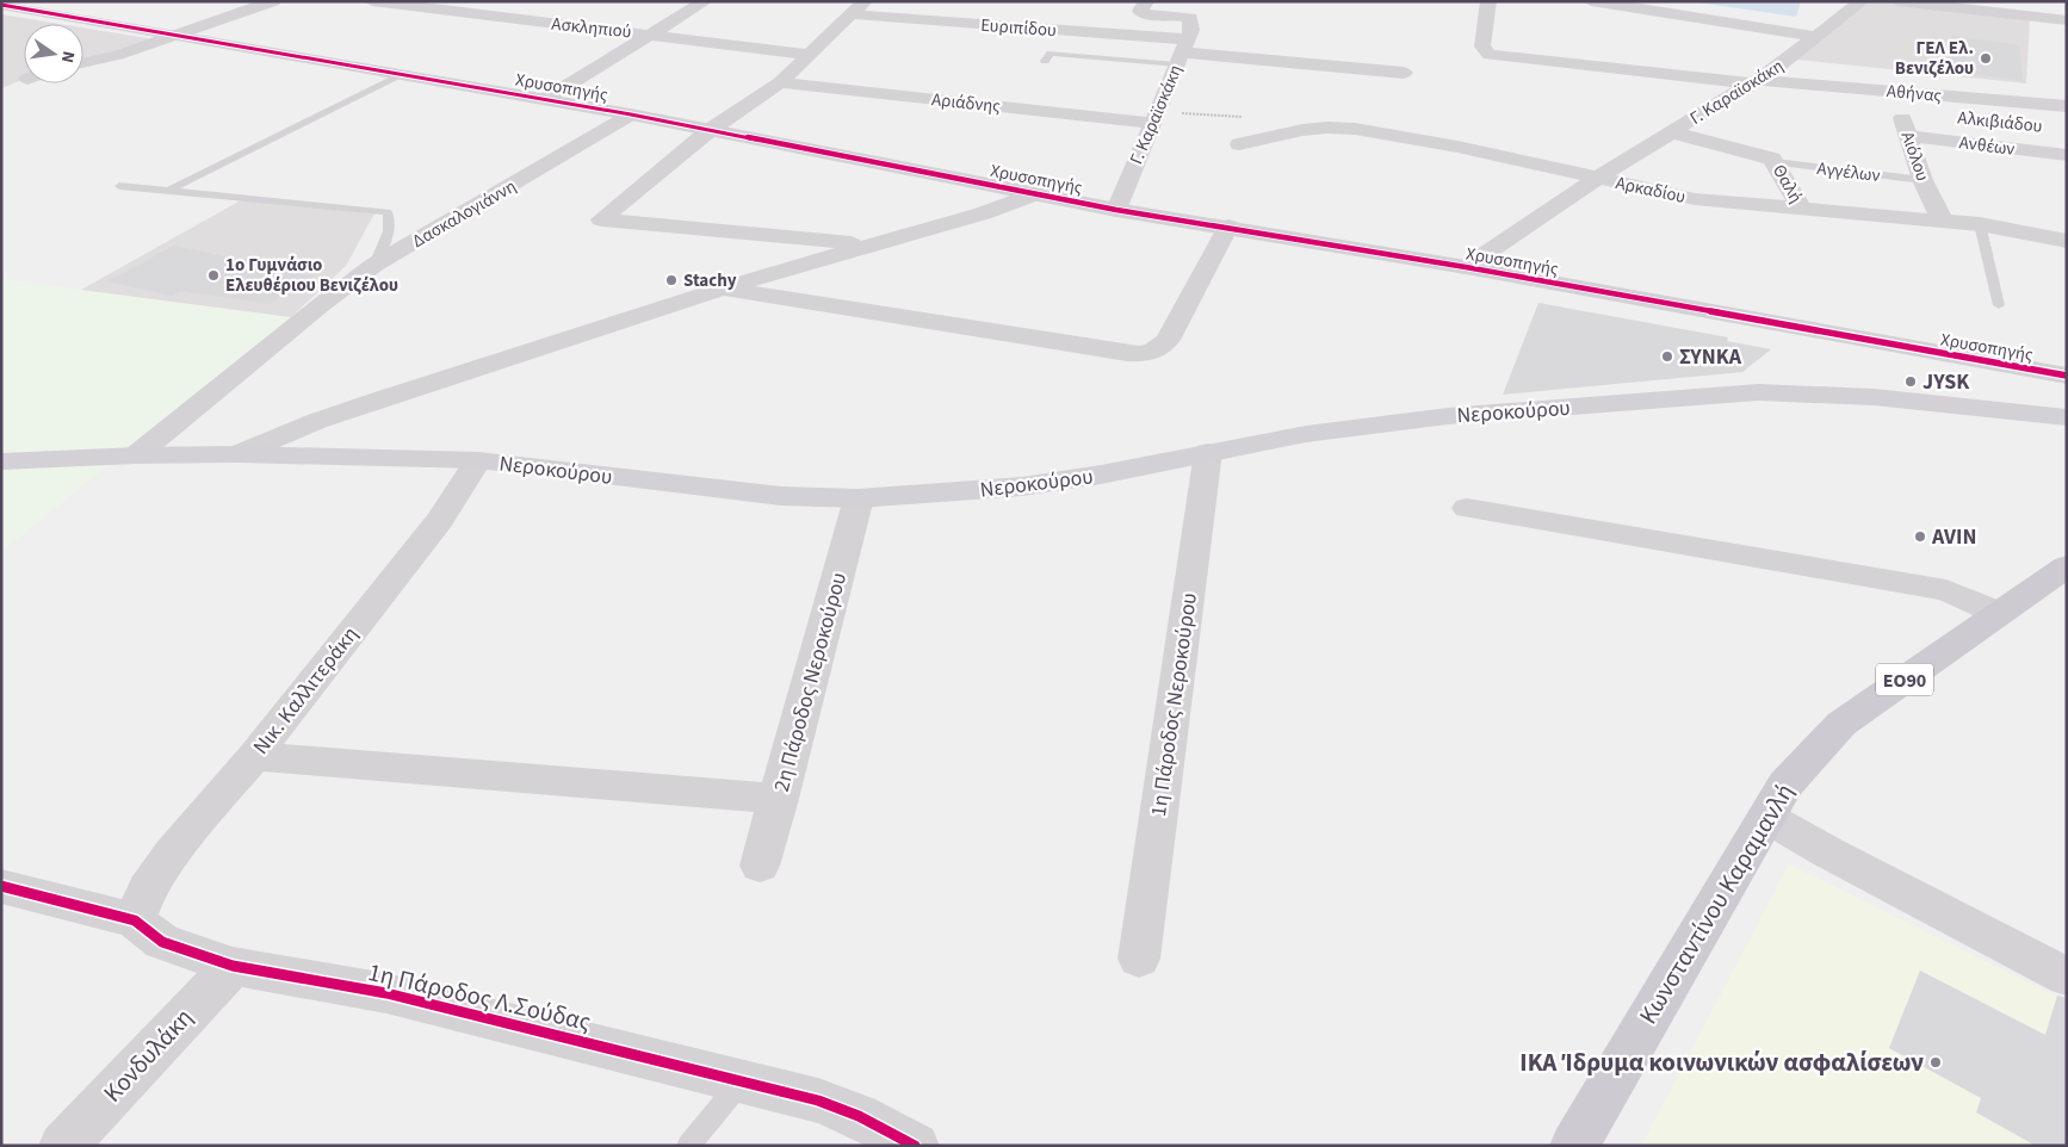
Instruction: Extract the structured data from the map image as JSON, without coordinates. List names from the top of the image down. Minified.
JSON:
{"streets":{"main road":["ΕΟ90","Κωνσταντίνου Καραμανλή"],"street":["Ασκληπιού","Ευριπίδου","Χρυσοπηγής","Γ. Καραϊσκάκη","Αθήνας","Αριάδνης","Ανθέων","Αιόλου","Αγγέλων","Θαλή","Αρκαδίου","Δασκαλογιάννη","Νεροκούρου","2η Πάροδος Νεροκούρου","Νικ. Καλλιτεράκη","1η Πάροδος Νεροκούρου","1η Πάροδος Λ.Σούδας","Κονδυλάκη"]},"crossings":[["Ευριπίδου","Γ. Καραϊσκάκη"],["Χρυσοπηγής","Γ. Καραϊσκάκη"],["Χρυσοπηγής","Δασκαλογιάννη"],["Γ. Καραϊσκάκη","Αθήνας"],["Γ. Καραϊσκάκη","Αριάδνης"],["Γ. Καραϊσκάκη","Αγγέλων"],["Γ. Καραϊσκάκη","Αρκαδίου"],["Αθήνας","Αιόλου"],["Ανθέων","Αιόλου"],["Αιόλου","Αγγέλων"],["Αιόλου","Αρκαδίου"],["Αγγέλων","Θαλή"],["Θαλή","Αρκαδίου"],["Δασκαλογιάννη","Νεροκούρου"],["Νεροκούρου","2η Πάροδος Νεροκούρου"],["Νεροκούρου","Νικ. Καλλιτεράκη"],["Νεροκούρου","1η Πάροδος Νεροκούρου"],["Νικ. Καλλιτεράκη","1η Πάροδος Λ.Σούδας"],["1η Πάροδος Λ.Σούδας","Κονδυλάκη"]],"places":["ΓΕΛ Ελ. Βενιζέλου","1ο Γυμνάσιο Ελευθέριου Βενιζέλου","Stachy","ΣΥΝΚΑ","JYSK","AVIN","ΙΚΑ Ίδρυμα κοινωνικών ασφαλίσεων"],"north":"right"}
